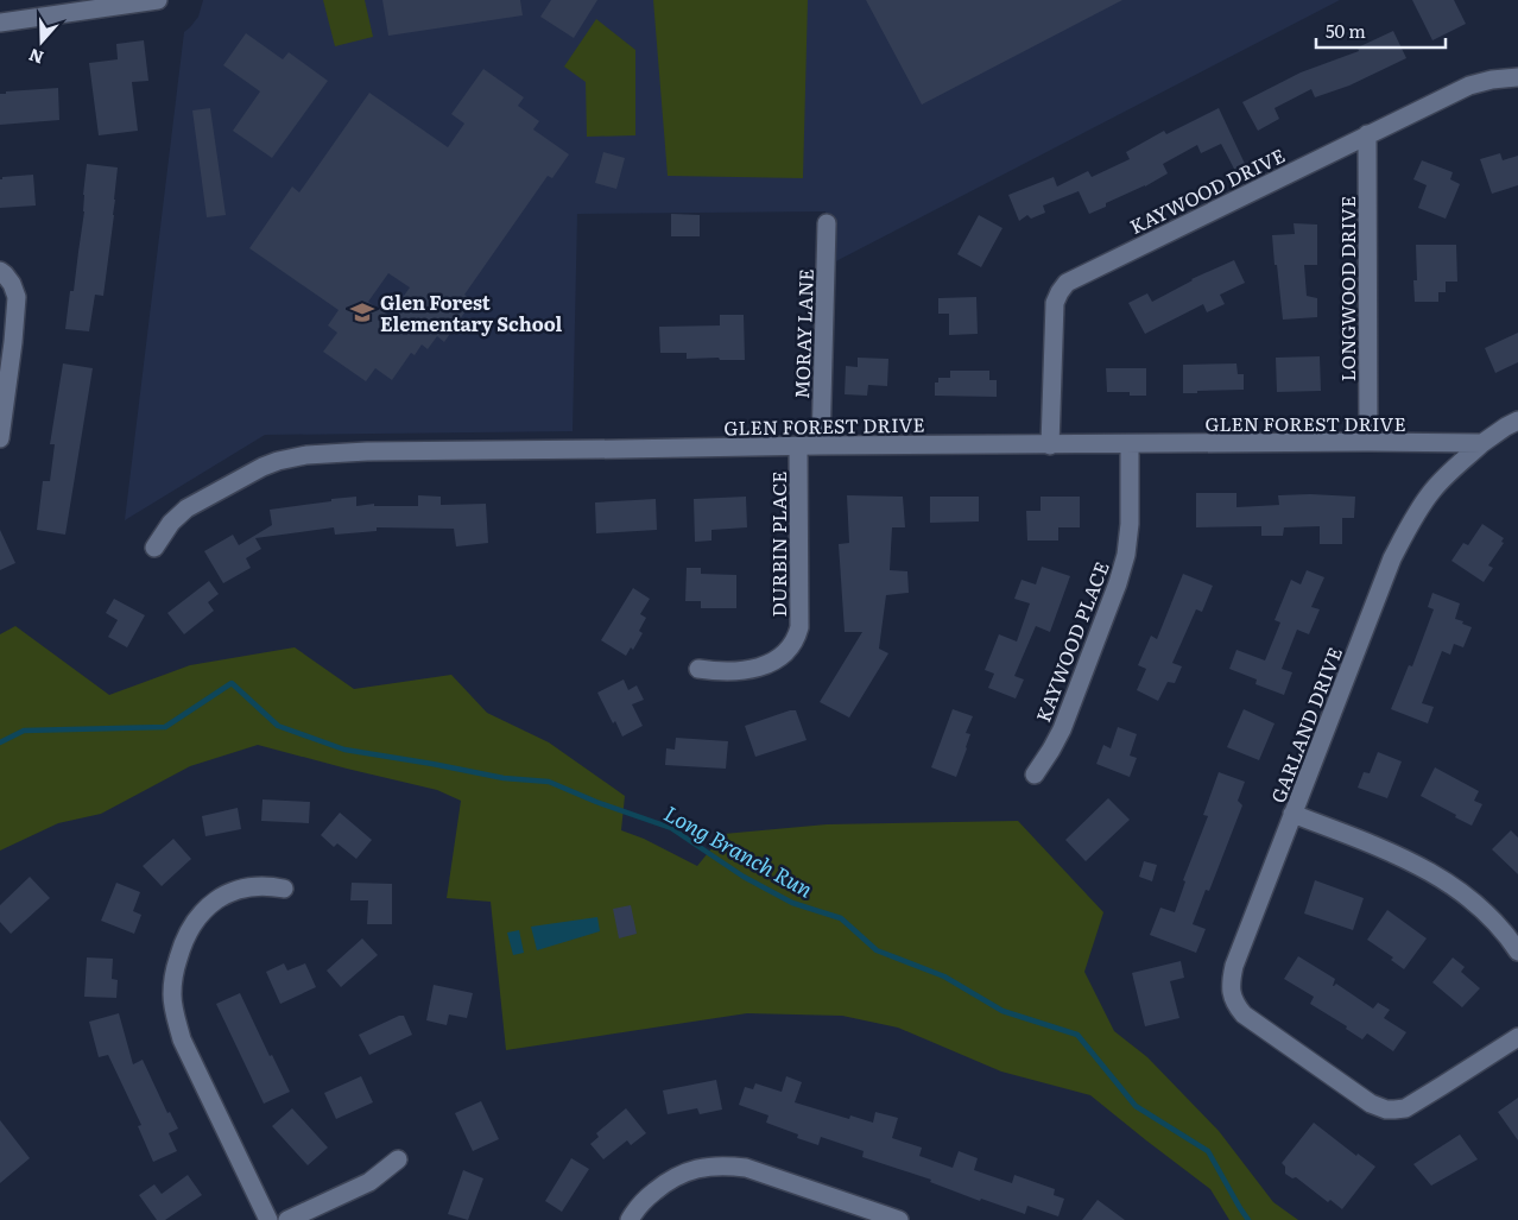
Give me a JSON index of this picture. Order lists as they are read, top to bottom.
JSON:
{
  "streets": {
    "street": [
      "KAYWOOD DRIVE",
      "LONGWOOD DRIVE",
      "MORAY LANE",
      "GLEN FOREST DRIVE",
      "DURBIN PLACE",
      "KAYWOOD PLACE",
      "GARLAND DRIVE"
    ]
  },
  "crossings": [
    ["KAYWOOD DRIVE", "LONGWOOD DRIVE"],
    ["KAYWOOD DRIVE", "GLEN FOREST DRIVE"],
    ["LONGWOOD DRIVE", "GLEN FOREST DRIVE"],
    ["MORAY LANE", "GLEN FOREST DRIVE"],
    ["GLEN FOREST DRIVE", "DURBIN PLACE"],
    ["GLEN FOREST DRIVE", "KAYWOOD PLACE"],
    ["GLEN FOREST DRIVE", "GARLAND DRIVE"]
  ],
  "water": ["Long Branch Run"],
  "places": {
    "school or university": ["Glen Forest Elementary School"]
  },
  "scale_bar": "50 m",
  "north": "bottom"
}
